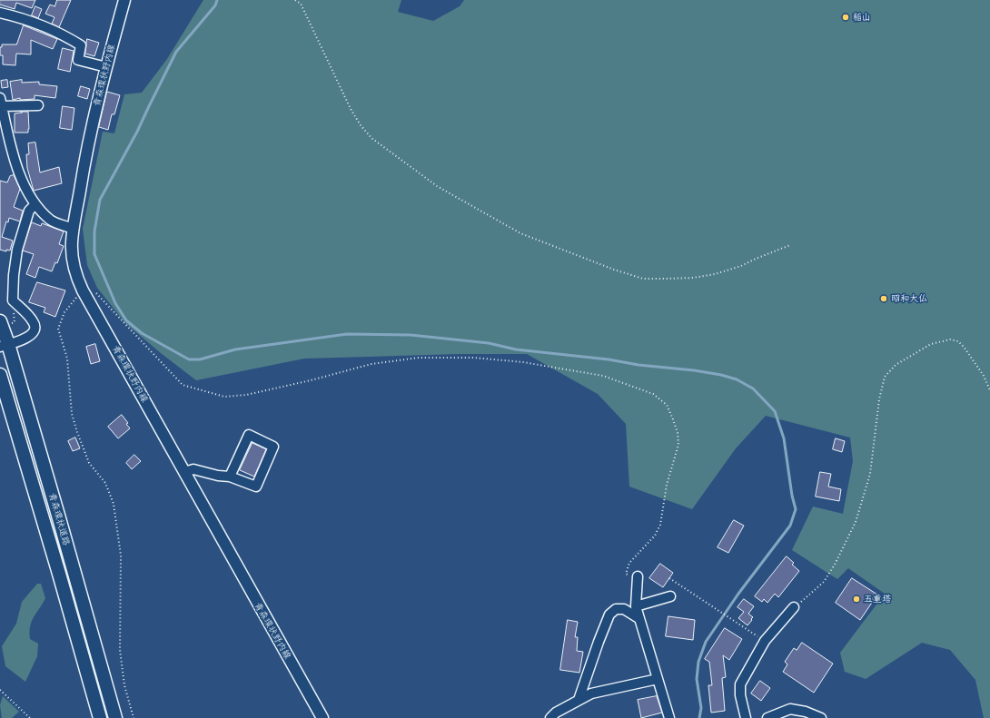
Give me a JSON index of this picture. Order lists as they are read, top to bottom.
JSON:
{
  "streets": {
    "highway": ["青森環状道路"],
    "main road": ["青森環状野内線"]
  },
  "places": ["稲山", "昭和大仏", "五重塔"]
}
